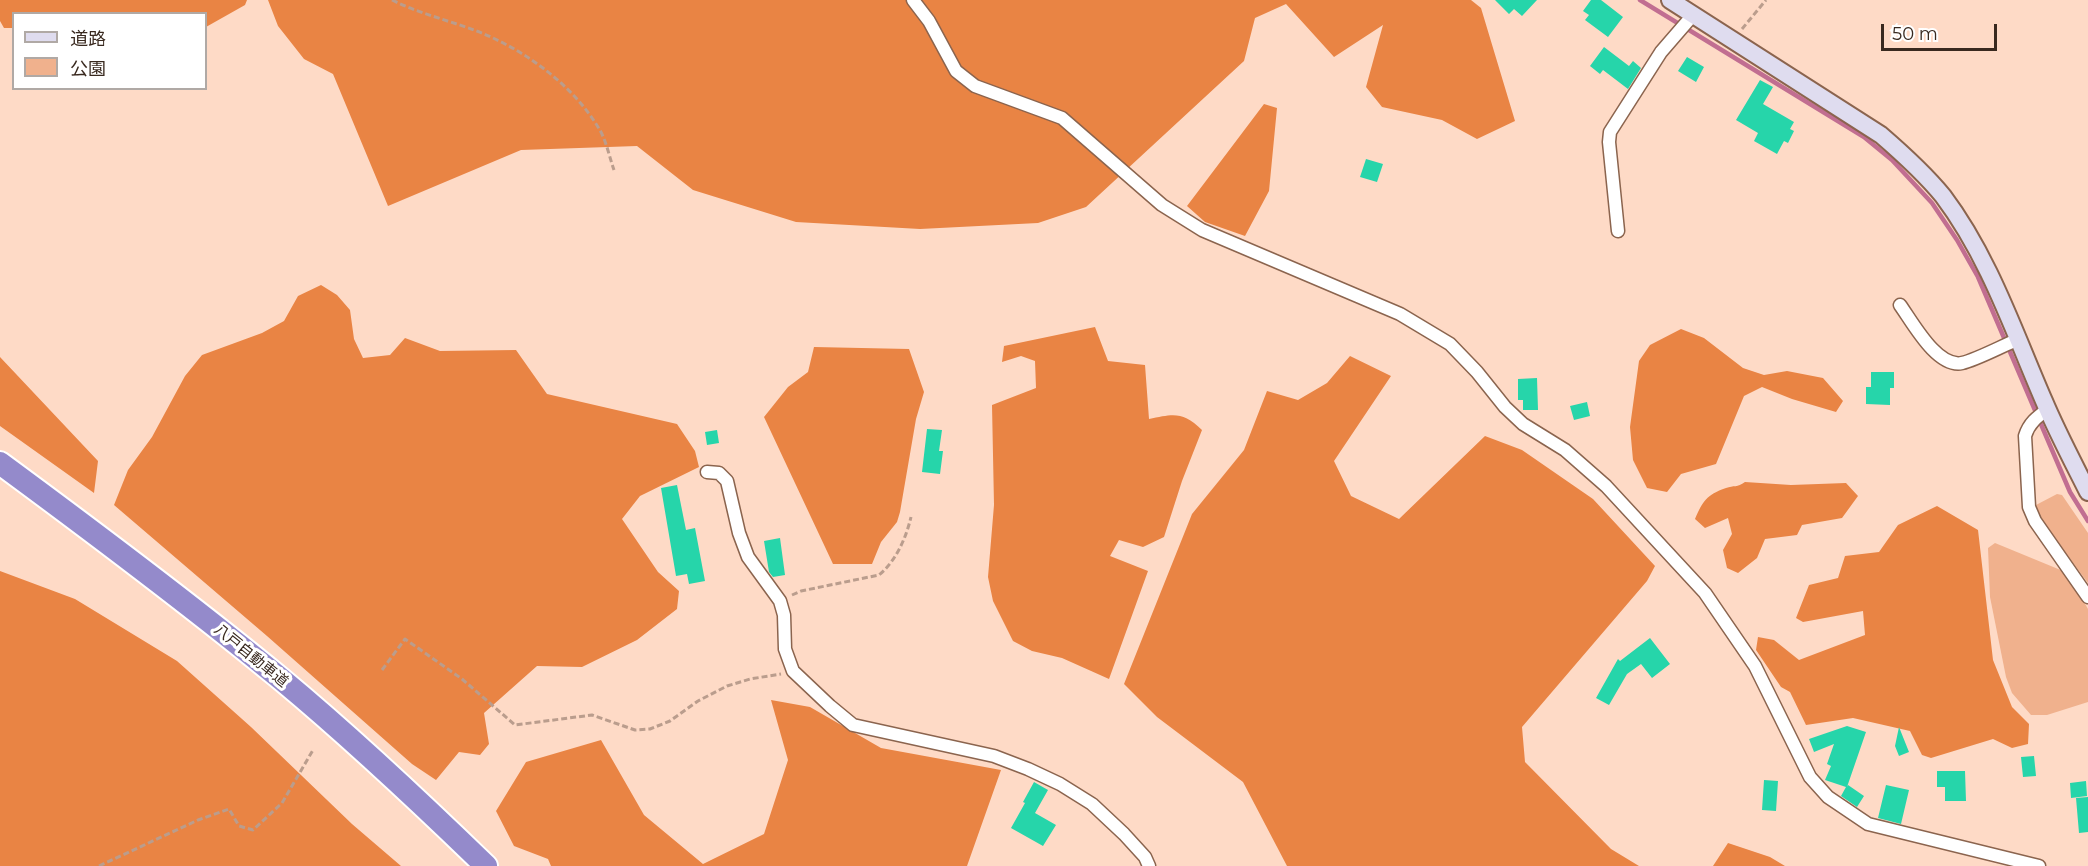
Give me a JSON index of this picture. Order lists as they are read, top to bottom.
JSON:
{
  "streets": {
    "highway": ["八戸自動車道"]
  },
  "legend": ["道路", "公園"],
  "scale_bar": "50 m"
}
